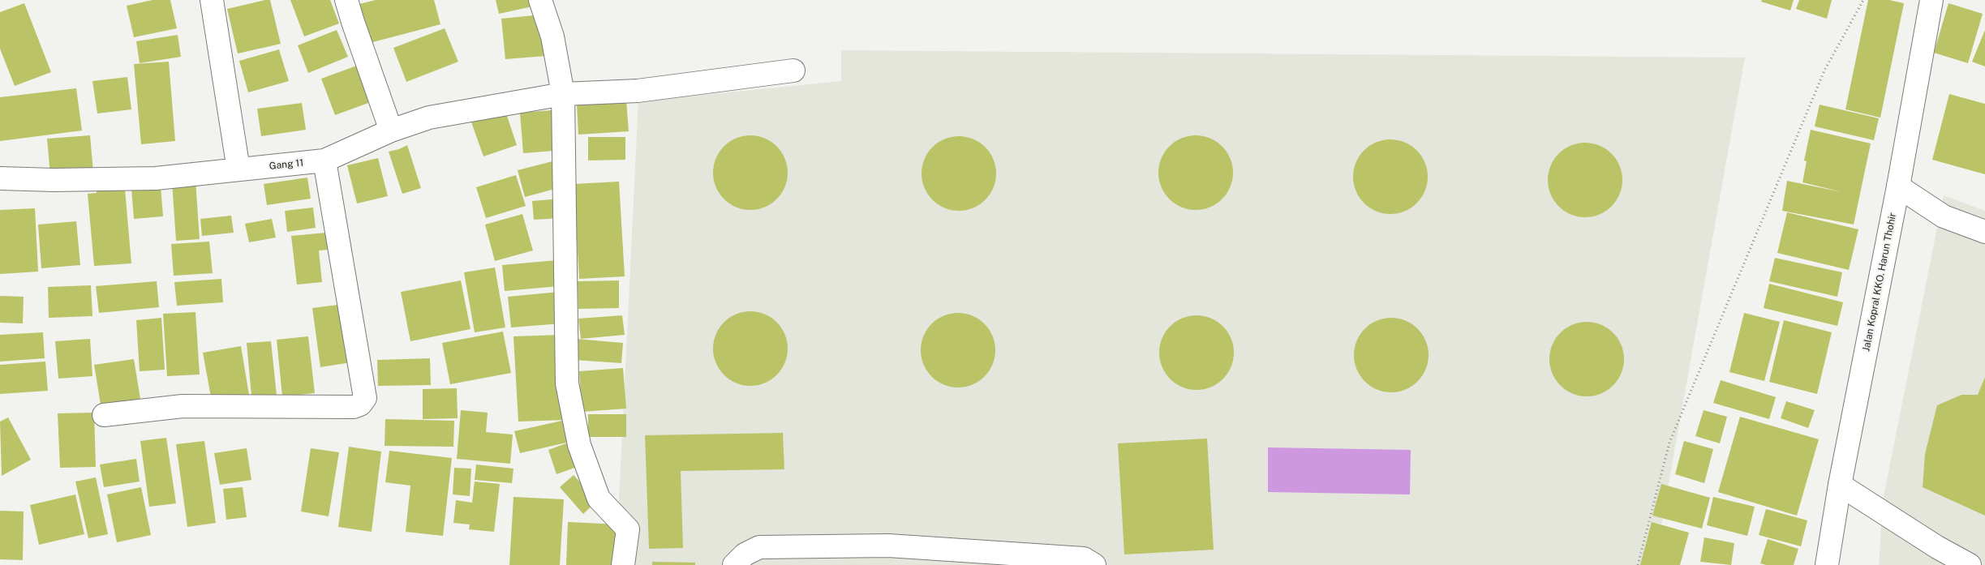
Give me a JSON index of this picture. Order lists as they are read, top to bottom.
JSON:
{
  "streets": {
    "street": ["Gang 11", "Jalan Kopral KKO. Harun Thohir"]
  }
}
